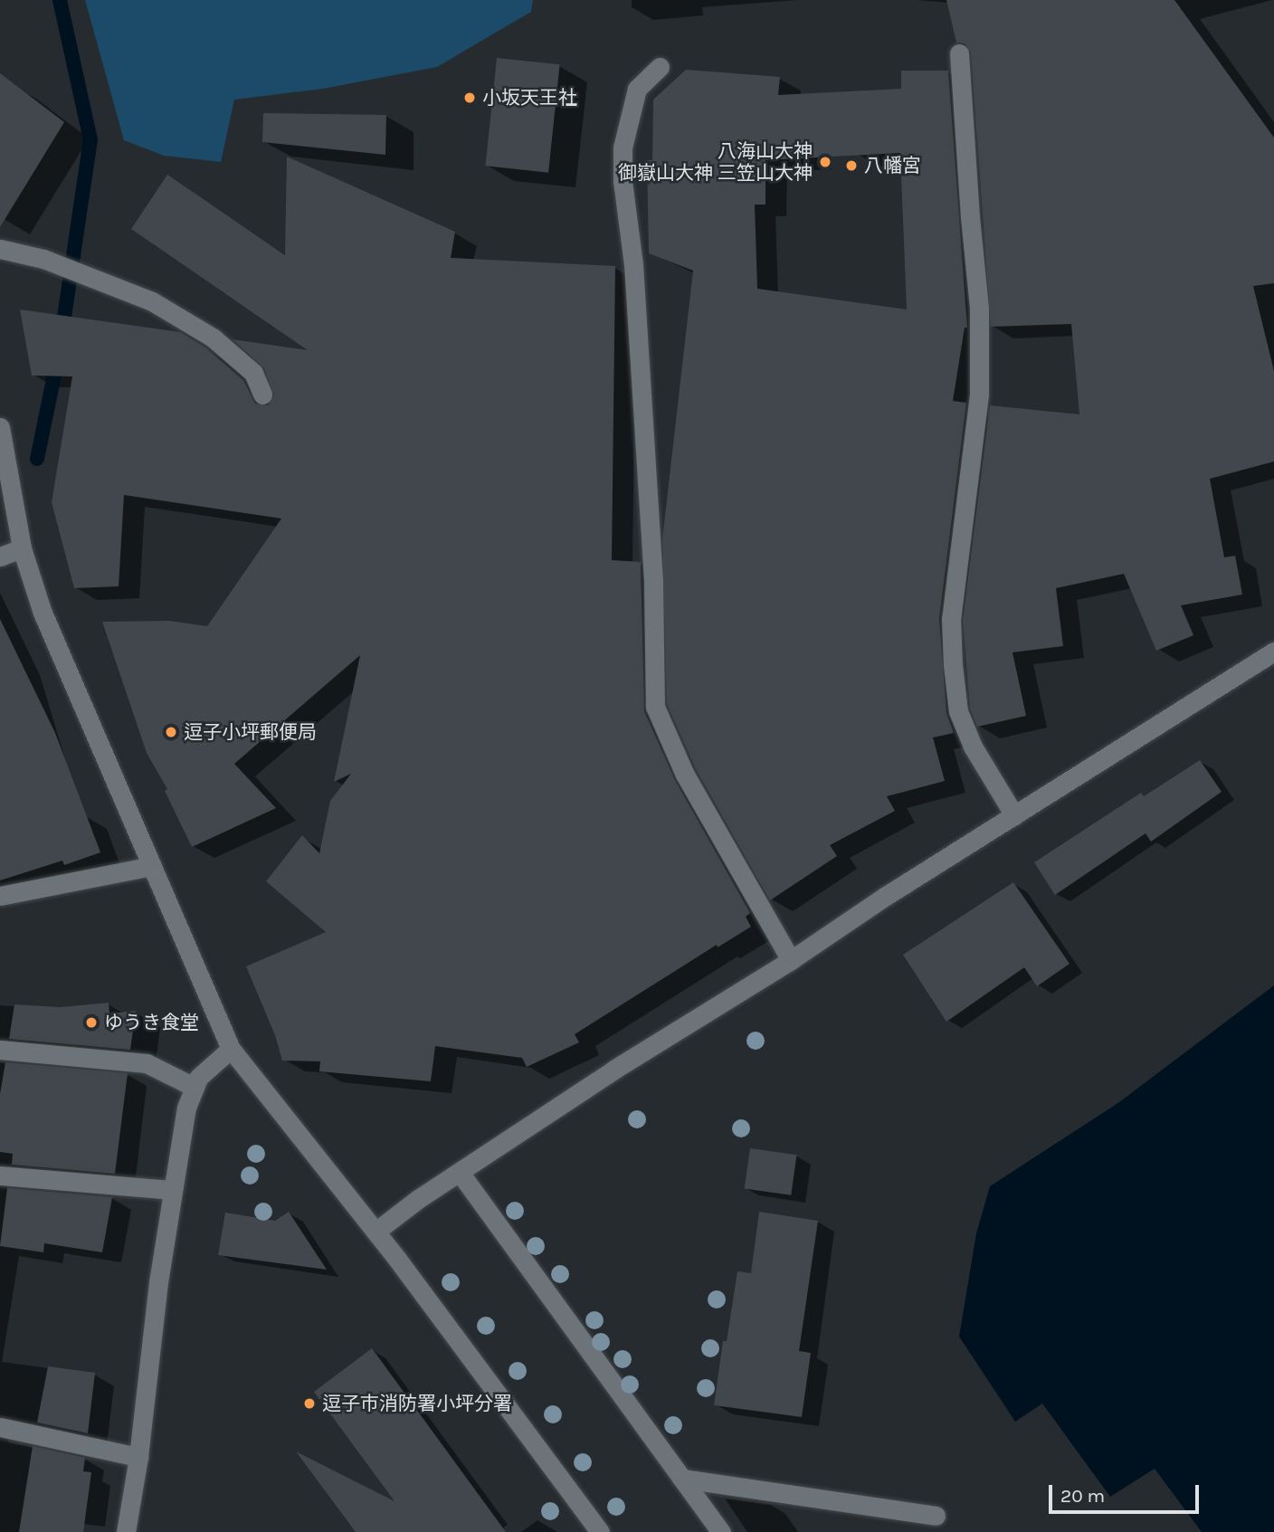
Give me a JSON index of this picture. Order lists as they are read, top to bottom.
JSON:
{
  "places": [
    "小坂天王社",
    "八海山大神 御嶽山大神 三笠山大神",
    "八幡宮",
    "逗子小坪郵便局",
    "ゆうき食堂",
    "逗子市消防署小坪分署"
  ],
  "scale_bar": "20 m"
}
